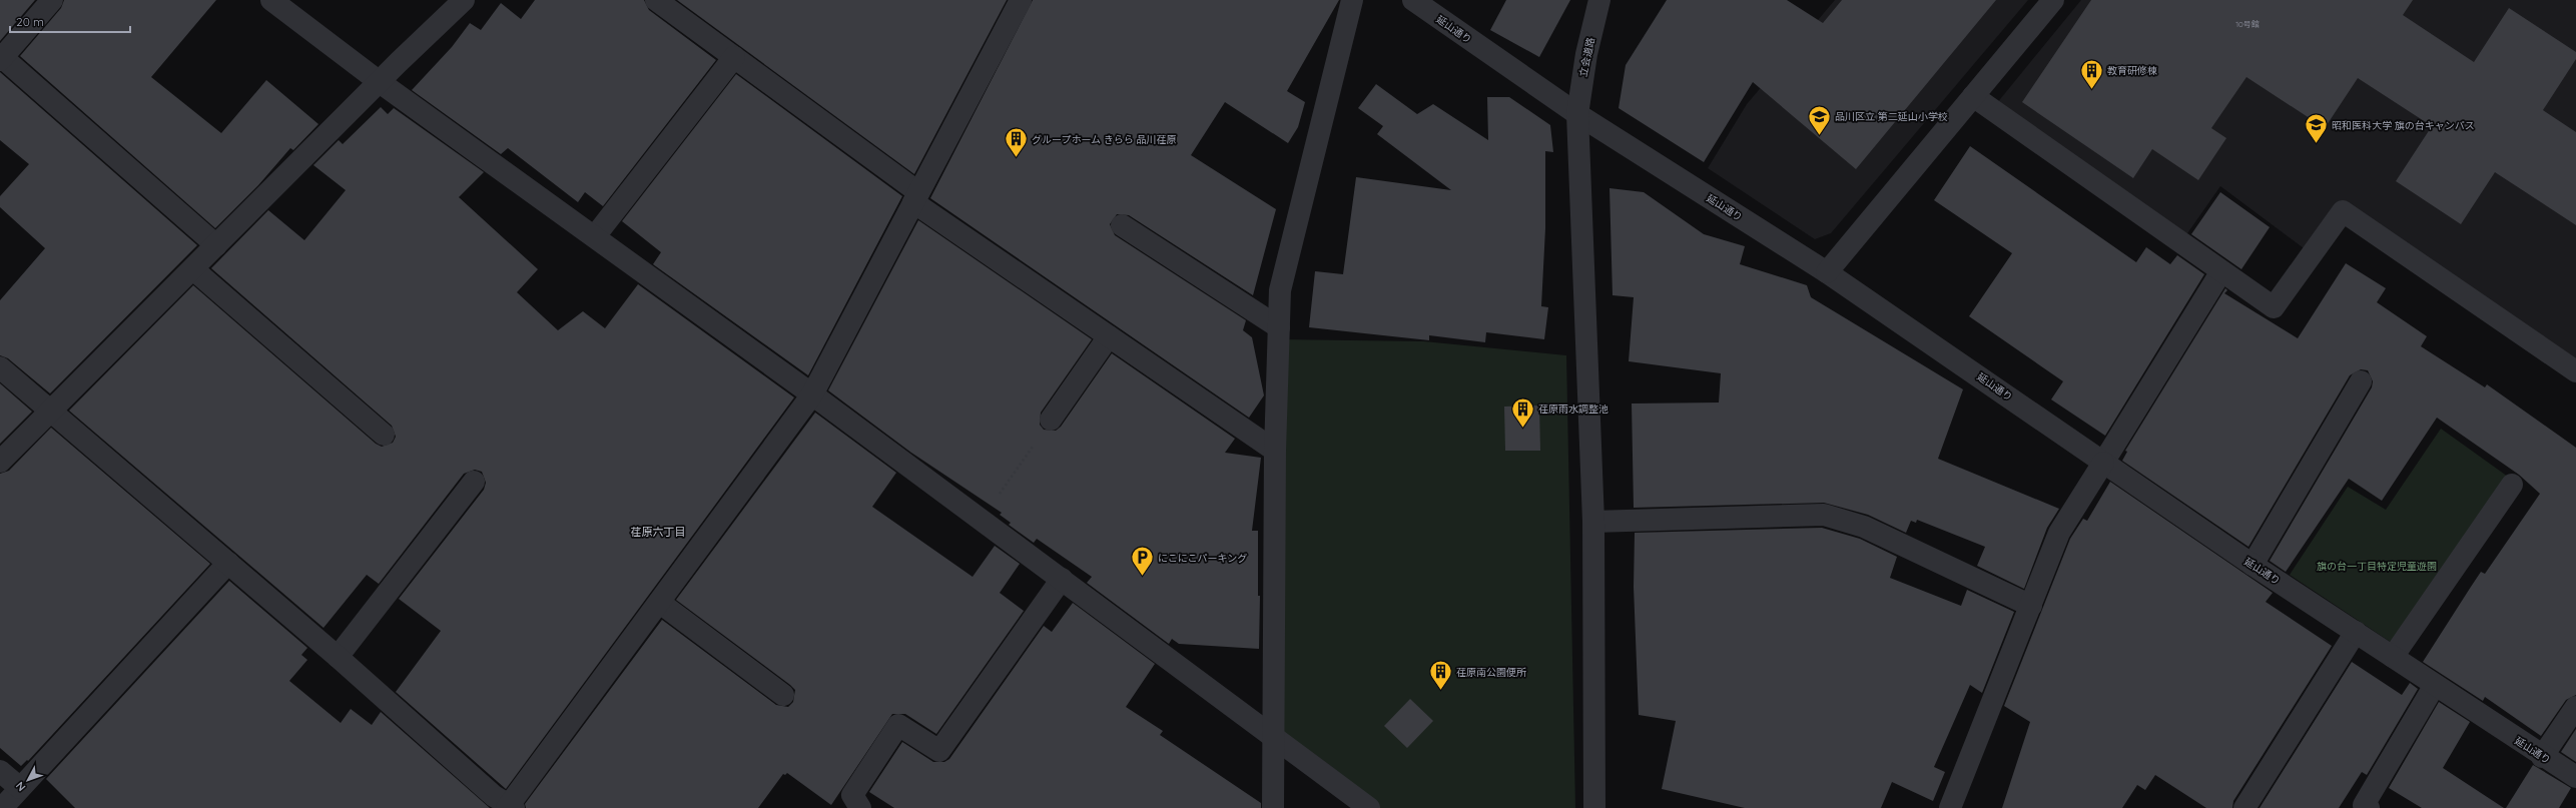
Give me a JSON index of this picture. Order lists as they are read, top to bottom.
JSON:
{
  "streets": {
    "street": ["延山通り", "立会道路"]
  },
  "crossings": [
    ["延山通り", "立会道路"]
  ],
  "districts": ["荏原六丁目"],
  "parks": ["旗の台一丁目特定児童遊園"],
  "places": {
    "building": [
      "教育研修棟",
      "グループホーム きらら 品川荏原",
      "荏原雨水調整池",
      "荏原南公園便所"
    ],
    "school or university": ["品川区立 第二延山小学校", "昭和医科大学 旗の台キャンパス"],
    "parking": ["にこにこパーキング"]
  },
  "house_numbers": ["10号館"],
  "scale_bar": "20 m",
  "north": "bottom left"
}
